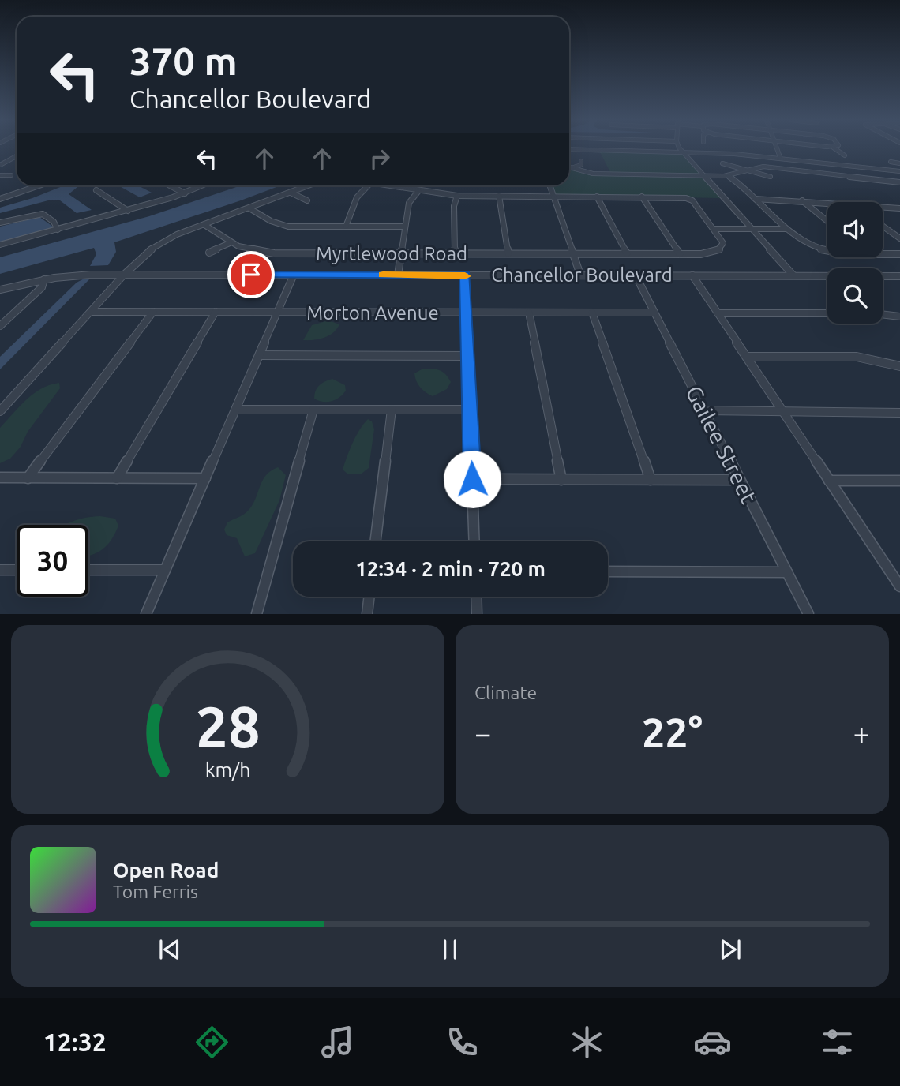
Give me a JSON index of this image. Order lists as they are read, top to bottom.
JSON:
{
  "streets": {
    "street": [
      "Myrtlewood Road",
      "Chancellor Boulevard",
      "Morton Avenue",
      "Gailee Street"
    ]
  },
  "crossings": [
    ["Chancellor Boulevard", "Gailee Street"],
    ["Morton Avenue", "Gailee Street"]
  ],
  "page": {
    "turn": ["370 m", "Chancellor Boulevard"],
    "limit": "30",
    "trip": "12:34 · 2 min · 720 m",
    "tile": "Climate",
    "heat": ["−", "22°", "+"],
    "song": ["Open Road", "Tom Ferris"],
    "tabs": "12:32",
    "gauge": ["28", "km/h"]
  }
}
